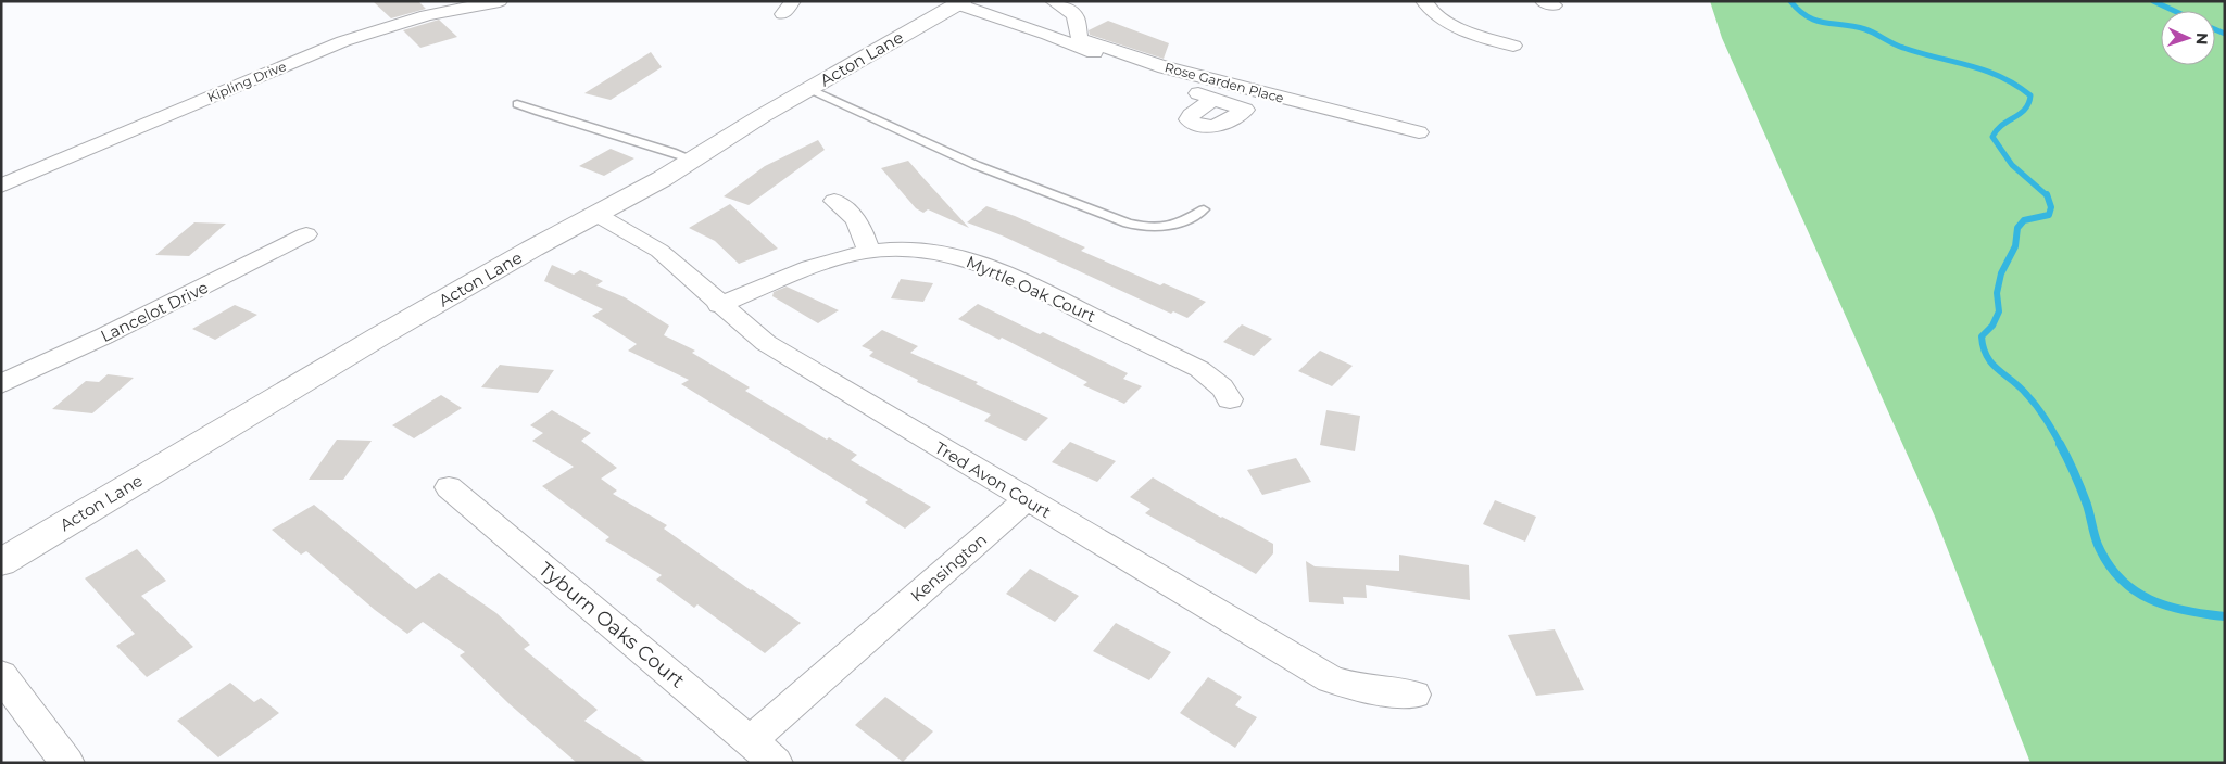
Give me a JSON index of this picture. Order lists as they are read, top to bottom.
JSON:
{
  "streets": {
    "street": [
      "Acton Lane",
      "Kipling Drive",
      "Rose Garden Place",
      "Myrtle Oak Court",
      "Lancelot Drive",
      "Tred Avon Court",
      "Kensington",
      "Tyburn Oaks Court"
    ]
  },
  "crossings": [
    ["Acton Lane", "Tred Avon Court"],
    ["Myrtle Oak Court", "Tred Avon Court"],
    ["Tred Avon Court", "Kensington"],
    ["Kensington", "Tyburn Oaks Court"]
  ],
  "north": "right"
}
